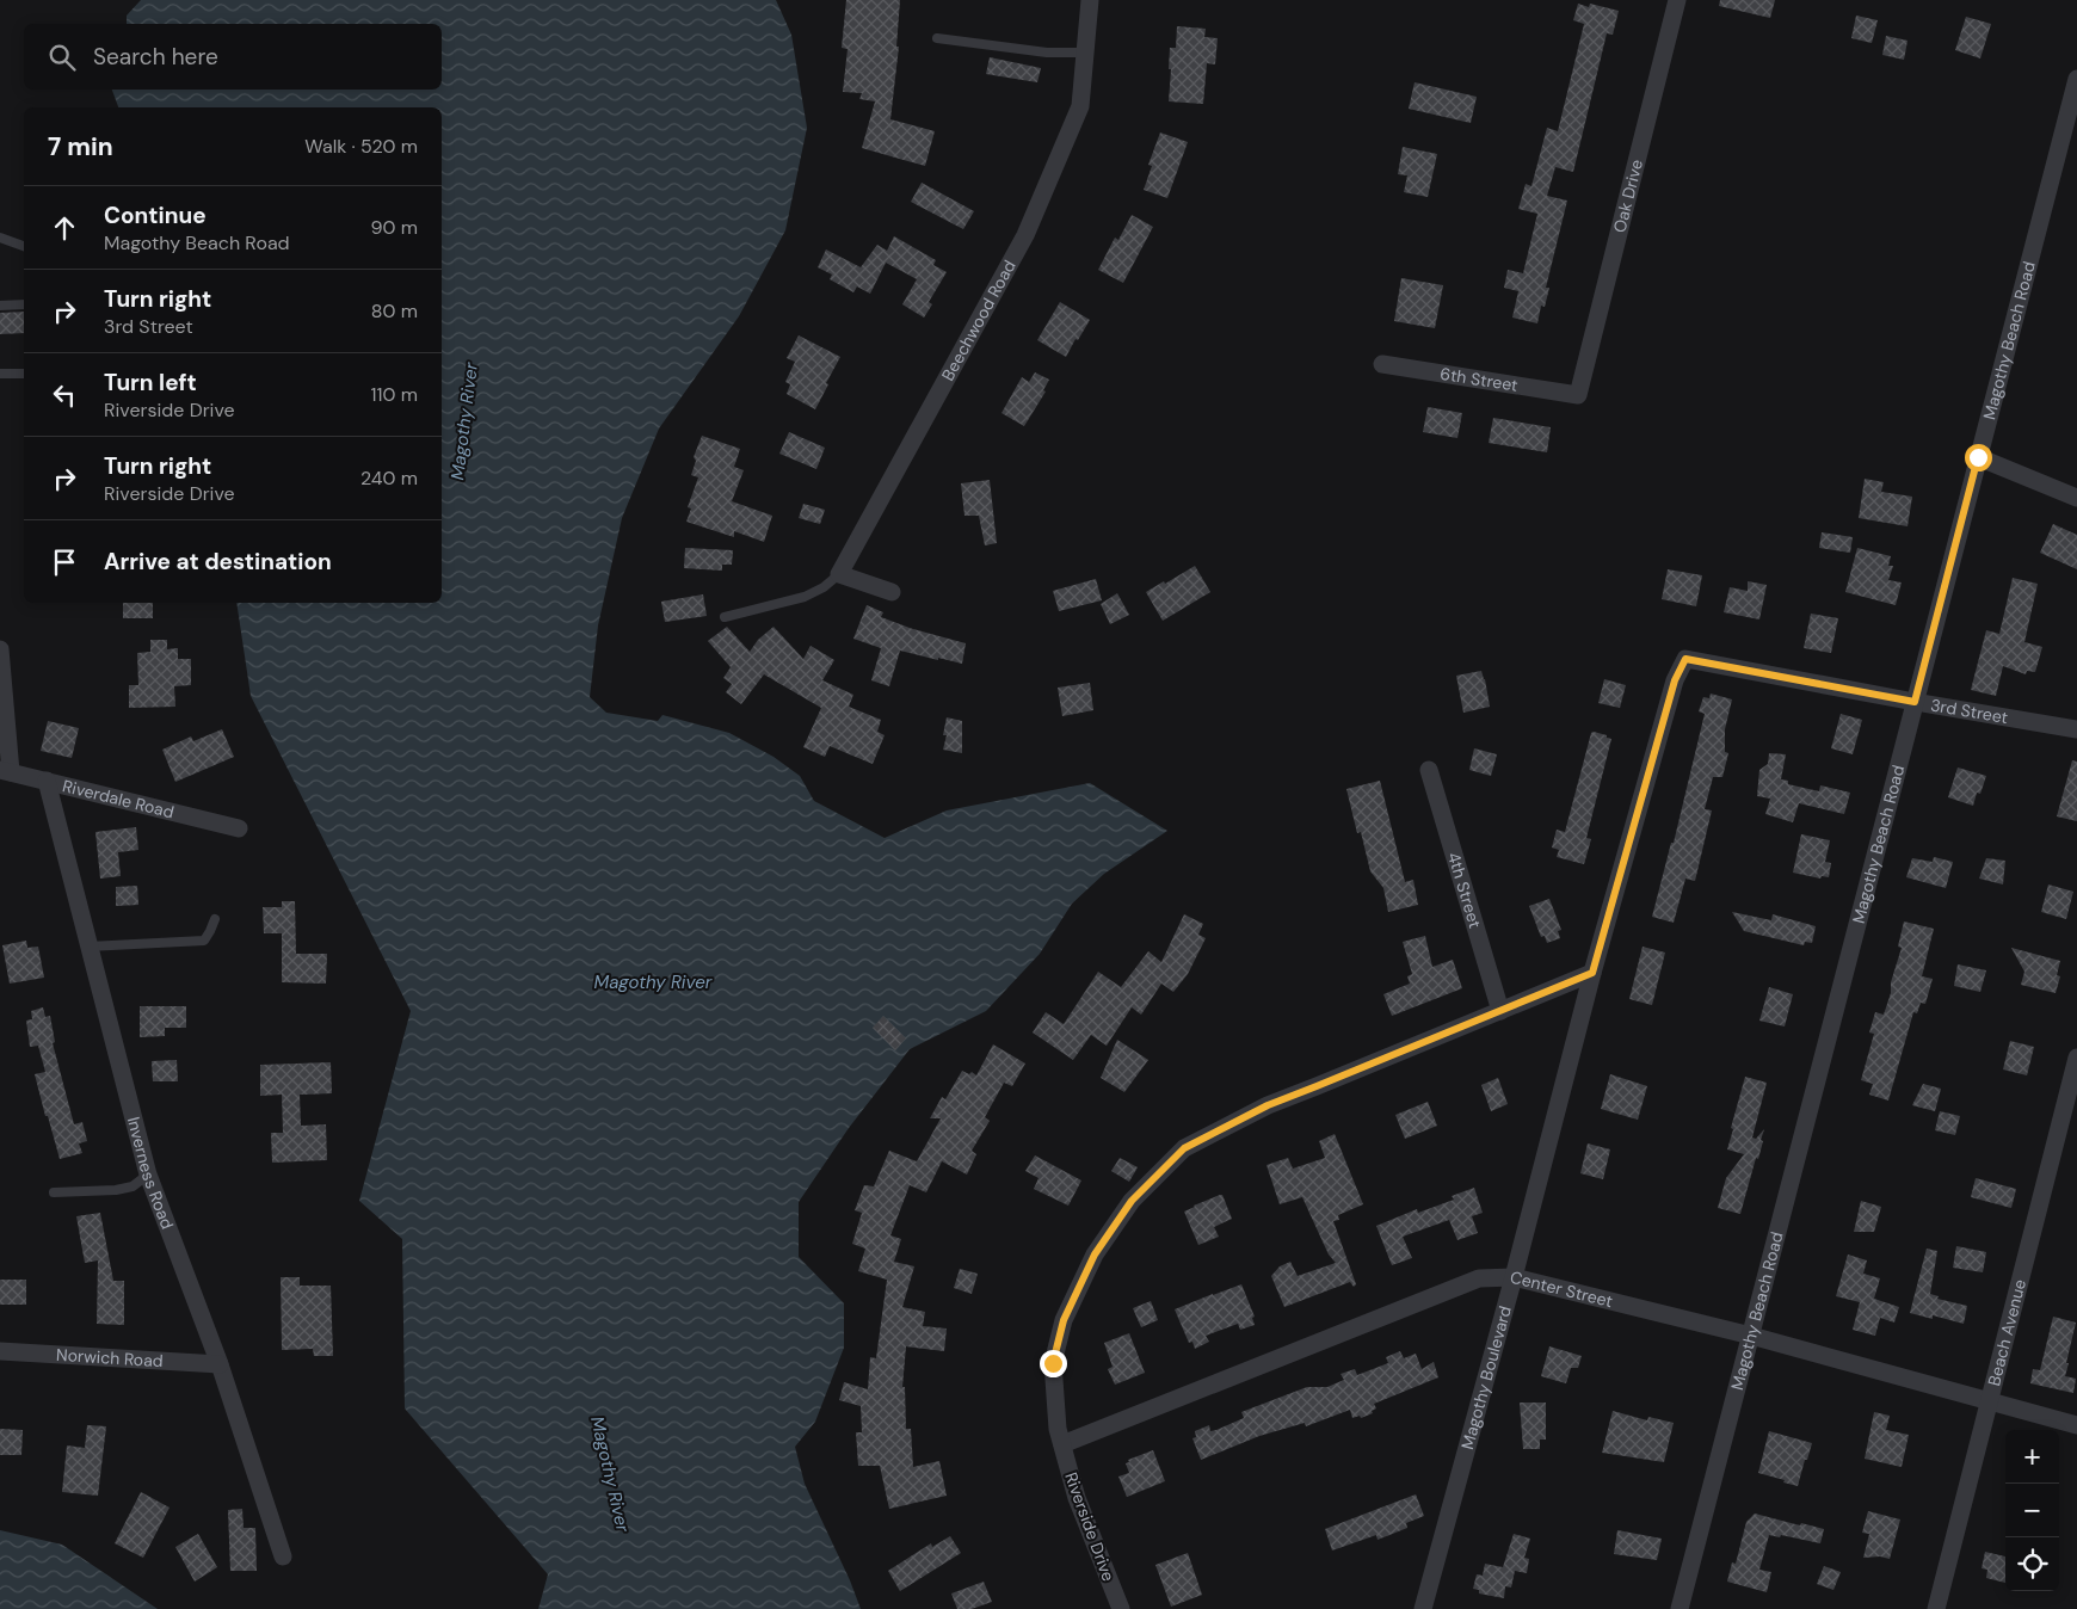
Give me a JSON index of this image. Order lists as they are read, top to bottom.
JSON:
{
  "streets": {
    "street": [
      "Oak Drive",
      "Beechwood Road",
      "Magothy Beach Road",
      "6th Street",
      "3rd Street",
      "Riverdale Road",
      "4th Street",
      "Inverness Road",
      "Center Street",
      "Beach Avenue",
      "Norwich Road",
      "Magothy Boulevard",
      "Riverside Drive"
    ]
  },
  "crossings": [
    ["Oak Drive", "6th Street"],
    ["Magothy Beach Road", "3rd Street"],
    ["Magothy Beach Road", "Center Street"],
    ["3rd Street", "Magothy Boulevard"],
    ["3rd Street", "Riverside Drive"],
    ["Riverdale Road", "Inverness Road"],
    ["4th Street", "Riverside Drive"],
    ["Inverness Road", "Norwich Road"],
    ["Center Street", "Beach Avenue"],
    ["Center Street", "Magothy Boulevard"],
    ["Center Street", "Riverside Drive"],
    ["Magothy Boulevard", "Riverside Drive"]
  ],
  "water": ["Magothy River"],
  "page": {
    "search": "Search here",
    "heading": ["7 min", "Walk · 520 m"],
    "list": [
      ["Continue", "Magothy Beach Road", "90 m"],
      ["Turn right", "3rd Street", "80 m"],
      ["Turn left", "Riverside Drive", "110 m"],
      ["Turn right", "Riverside Drive", "240 m"],
      "Arrive at destination"
    ],
    "map_buttons": ["+", "−"]
  }
}
